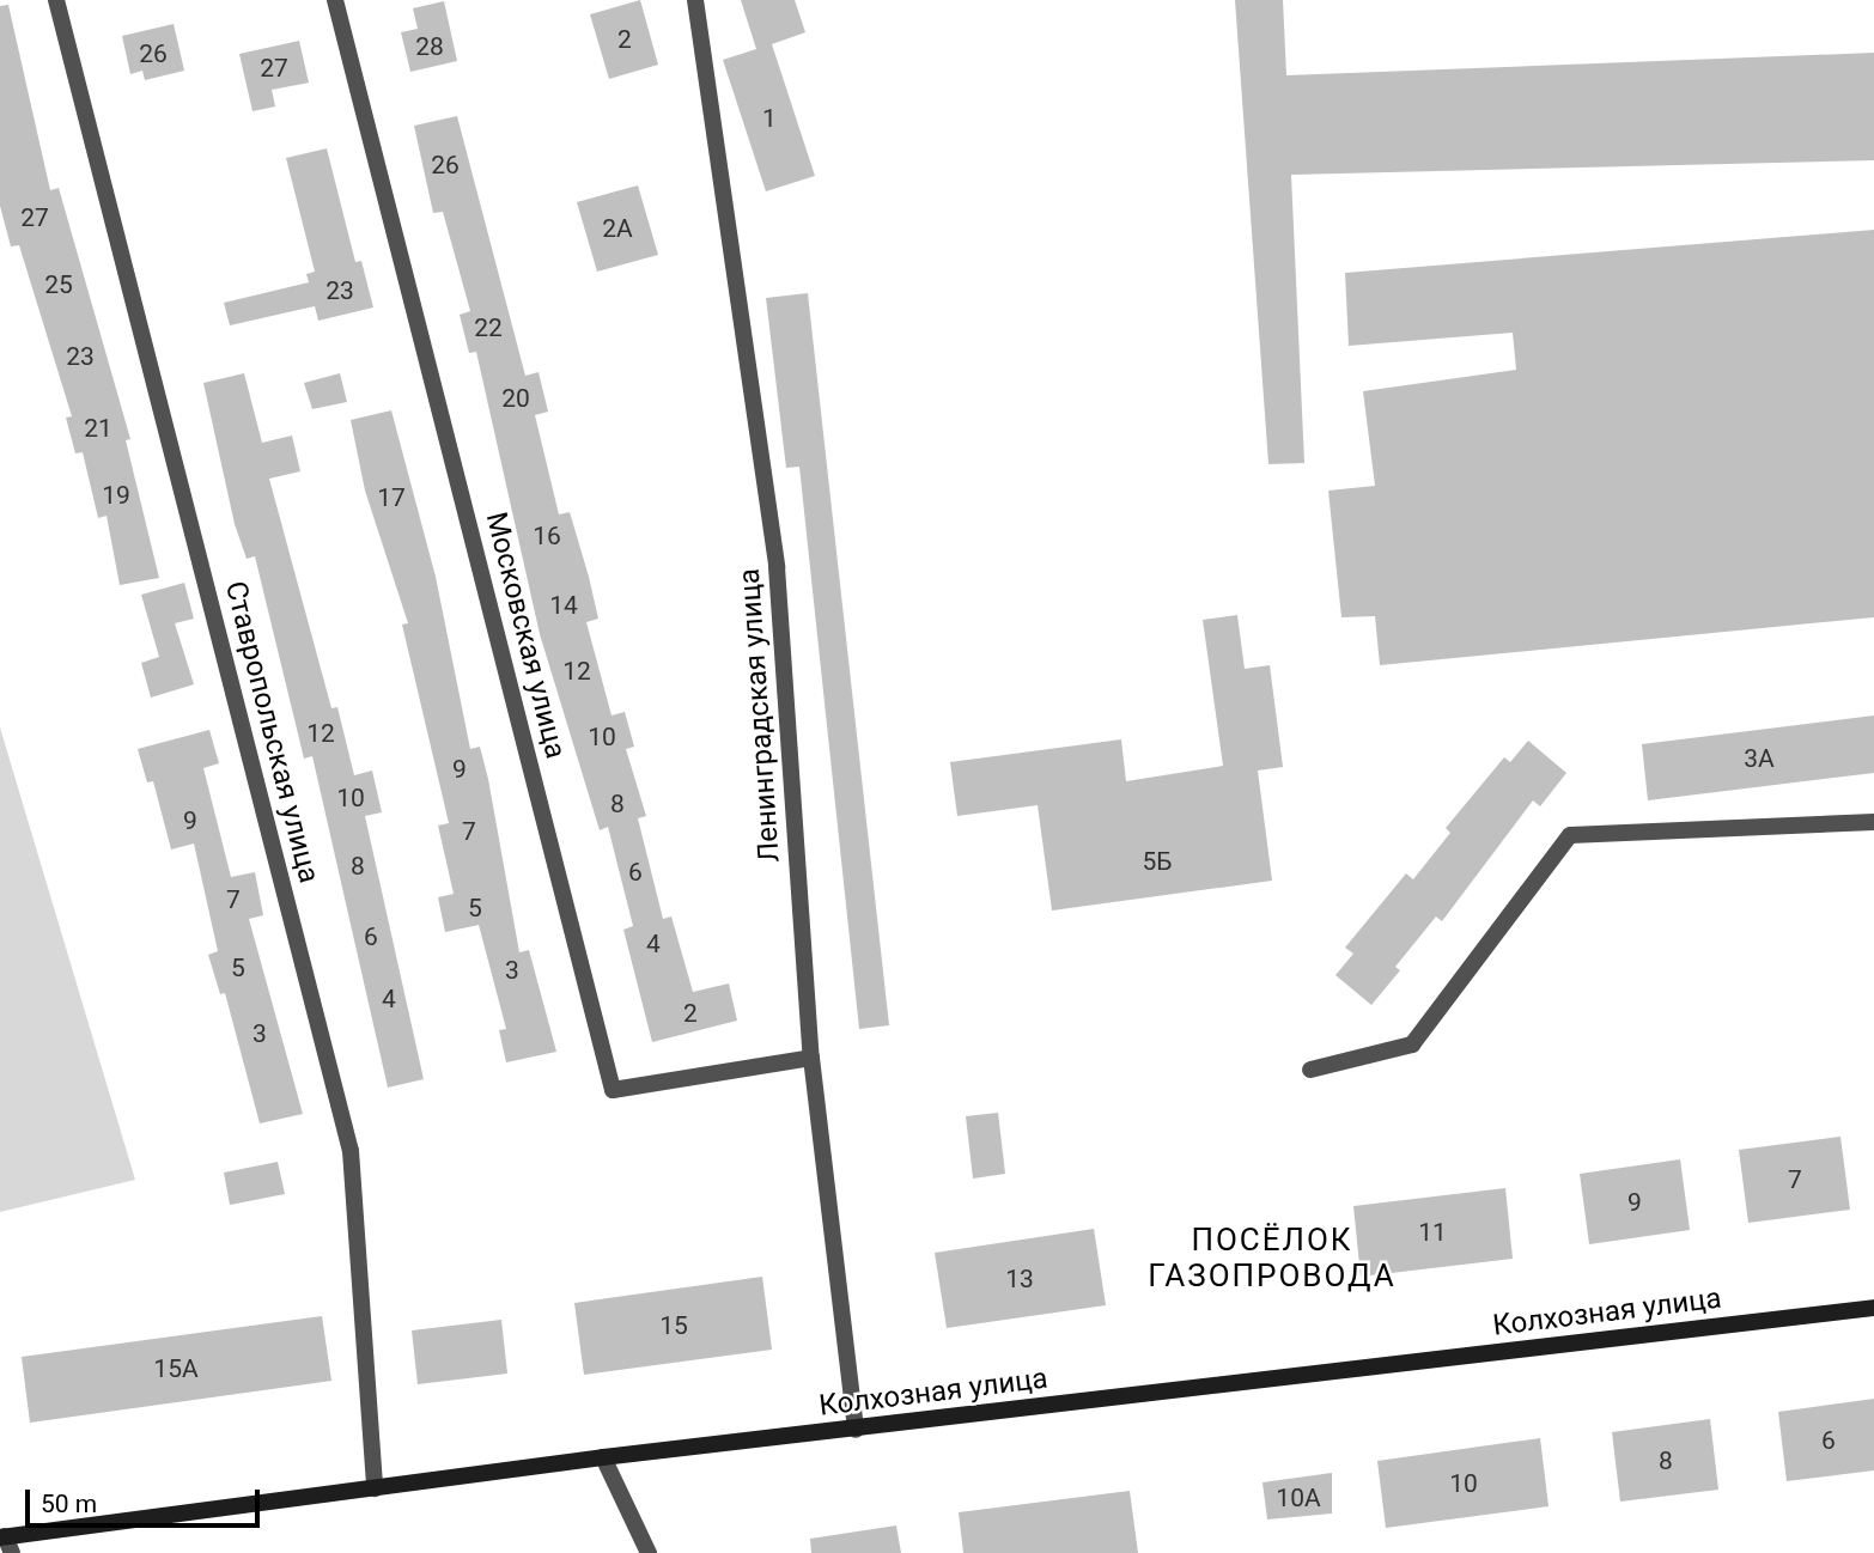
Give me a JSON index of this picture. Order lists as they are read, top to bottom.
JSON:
{
  "streets": {
    "main road": ["Колхозная улица"],
    "street": ["Московская улица", "Ленинградская улица", "Ставропольская улица"]
  },
  "crossings": [
    ["Московская улица", "Ленинградская улица"],
    ["Ленинградская улица", "Колхозная улица"],
    ["Ставропольская улица", "Колхозная улица"]
  ],
  "districts": ["ПОСЁЛОК ГАЗОПРОВОДА"],
  "house_numbers": [
    "2",
    "28",
    "26",
    "27",
    "1",
    "26",
    "27",
    "2А",
    "25",
    "23",
    "22",
    "23",
    "20",
    "21",
    "19",
    "17",
    "16",
    "14",
    "12",
    "12",
    "10",
    "3А",
    "9",
    "10",
    "8",
    "9",
    "7",
    "5Б",
    "8",
    "6",
    "7",
    "5",
    "6",
    "4",
    "5",
    "3",
    "4",
    "2",
    "3",
    "7",
    "9",
    "11",
    "13",
    "15",
    "15А",
    "6",
    "8",
    "10",
    "10А"
  ],
  "scale_bar": "50 m"
}
